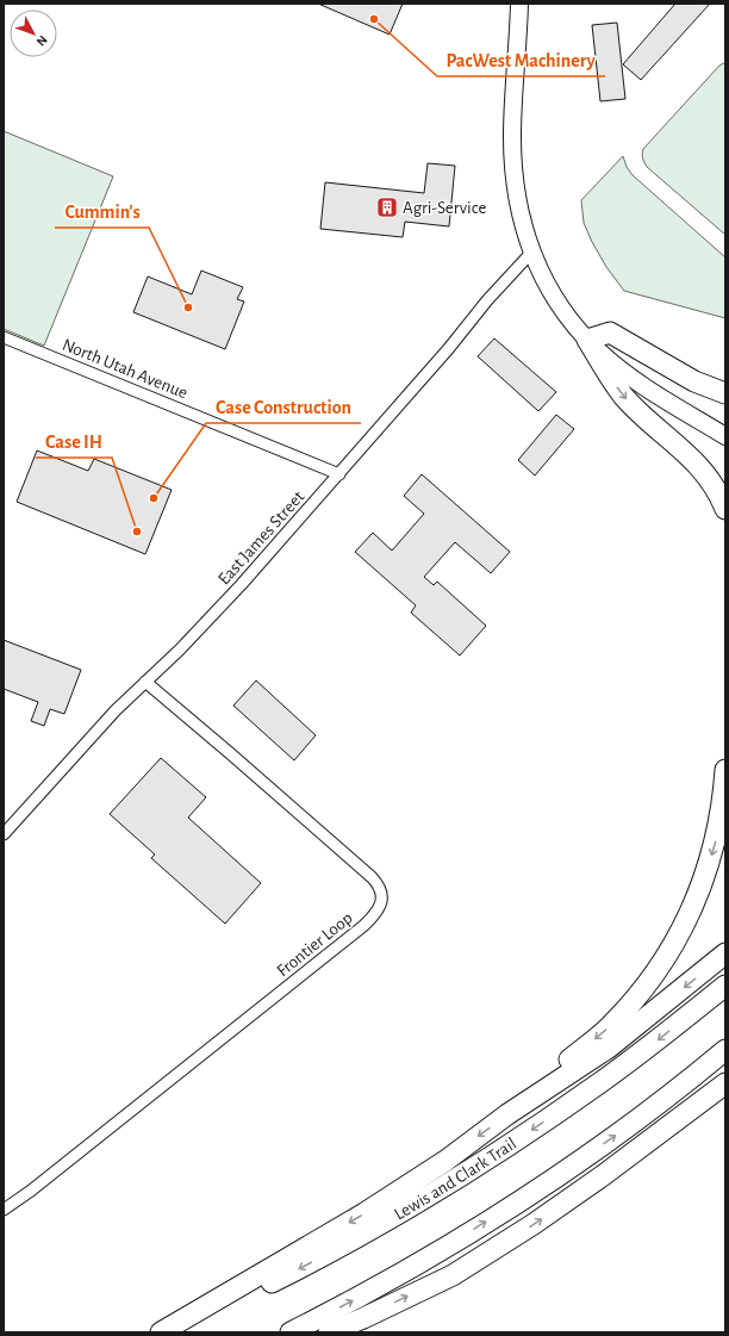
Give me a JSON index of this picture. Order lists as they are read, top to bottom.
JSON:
{
  "streets": {
    "highway": ["Lewis and Clark Trail"],
    "street": ["North Utah Avenue", "East James Street", "Frontier Loop"]
  },
  "crossings": [
    ["North Utah Avenue", "East James Street"],
    ["East James Street", "Frontier Loop"]
  ],
  "places": {
    "other": [
      "PacWest Machinery",
      "Cummin's",
      "Case Construction",
      "Case IH"
    ],
    "building": ["Agri-Service"]
  },
  "north": "bottom right"
}
